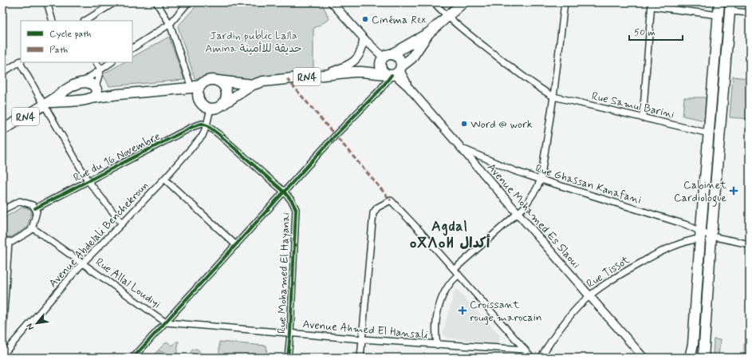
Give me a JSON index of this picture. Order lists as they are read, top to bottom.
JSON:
{
  "streets": {
    "main road": ["RN4"],
    "street": [
      "Rue Samul Barini",
      "Rue du 16 Novembre",
      "Rue Ghassan Kanafani",
      "Avenue Mohamed Es Slaoui",
      "Avenue Abdelali Benchekroun",
      "Rue Tissot",
      "Rue Mohamed El Hayanai",
      "Rue Allal Loudiyi",
      "Avenue Ahmed El Hansali"
    ]
  },
  "crossings": [
    ["RN4", "Rue Samul Barini"],
    ["RN4", "Avenue Mohamed Es Slaoui"],
    ["RN4", "Avenue Abdelali Benchekroun"],
    ["Rue du 16 Novembre", "Avenue Abdelali Benchekroun"],
    ["Rue du 16 Novembre", "Rue Mohamed El Hayanai"],
    ["Rue Ghassan Kanafani", "Avenue Mohamed Es Slaoui"],
    ["Rue Ghassan Kanafani", "Rue Tissot"],
    ["Avenue Mohamed Es Slaoui", "Rue Tissot"],
    ["Avenue Abdelali Benchekroun", "Rue Mohamed El Hayanai"],
    ["Avenue Abdelali Benchekroun", "Rue Allal Loudiyi"],
    ["Rue Mohamed El Hayanai", "Avenue Ahmed El Hansali"],
    ["Rue Allal Loudiyi", "Avenue Ahmed El Hansali"]
  ],
  "districts": ["Agdal ⴰⴳⴷⴰⵍ أكدال"],
  "parks": ["Jardin public Lalla Amina حديقة للاأمينة"],
  "places": {
    "other": ["Cinéma Rex", "Word @ work"],
    "health": ["Cabinet Cardiologue", "Croissant rouge marocain"]
  },
  "legend": ["Cycle path", "Path"],
  "scale_bar": "50 m",
  "north": "bottom left"
}
